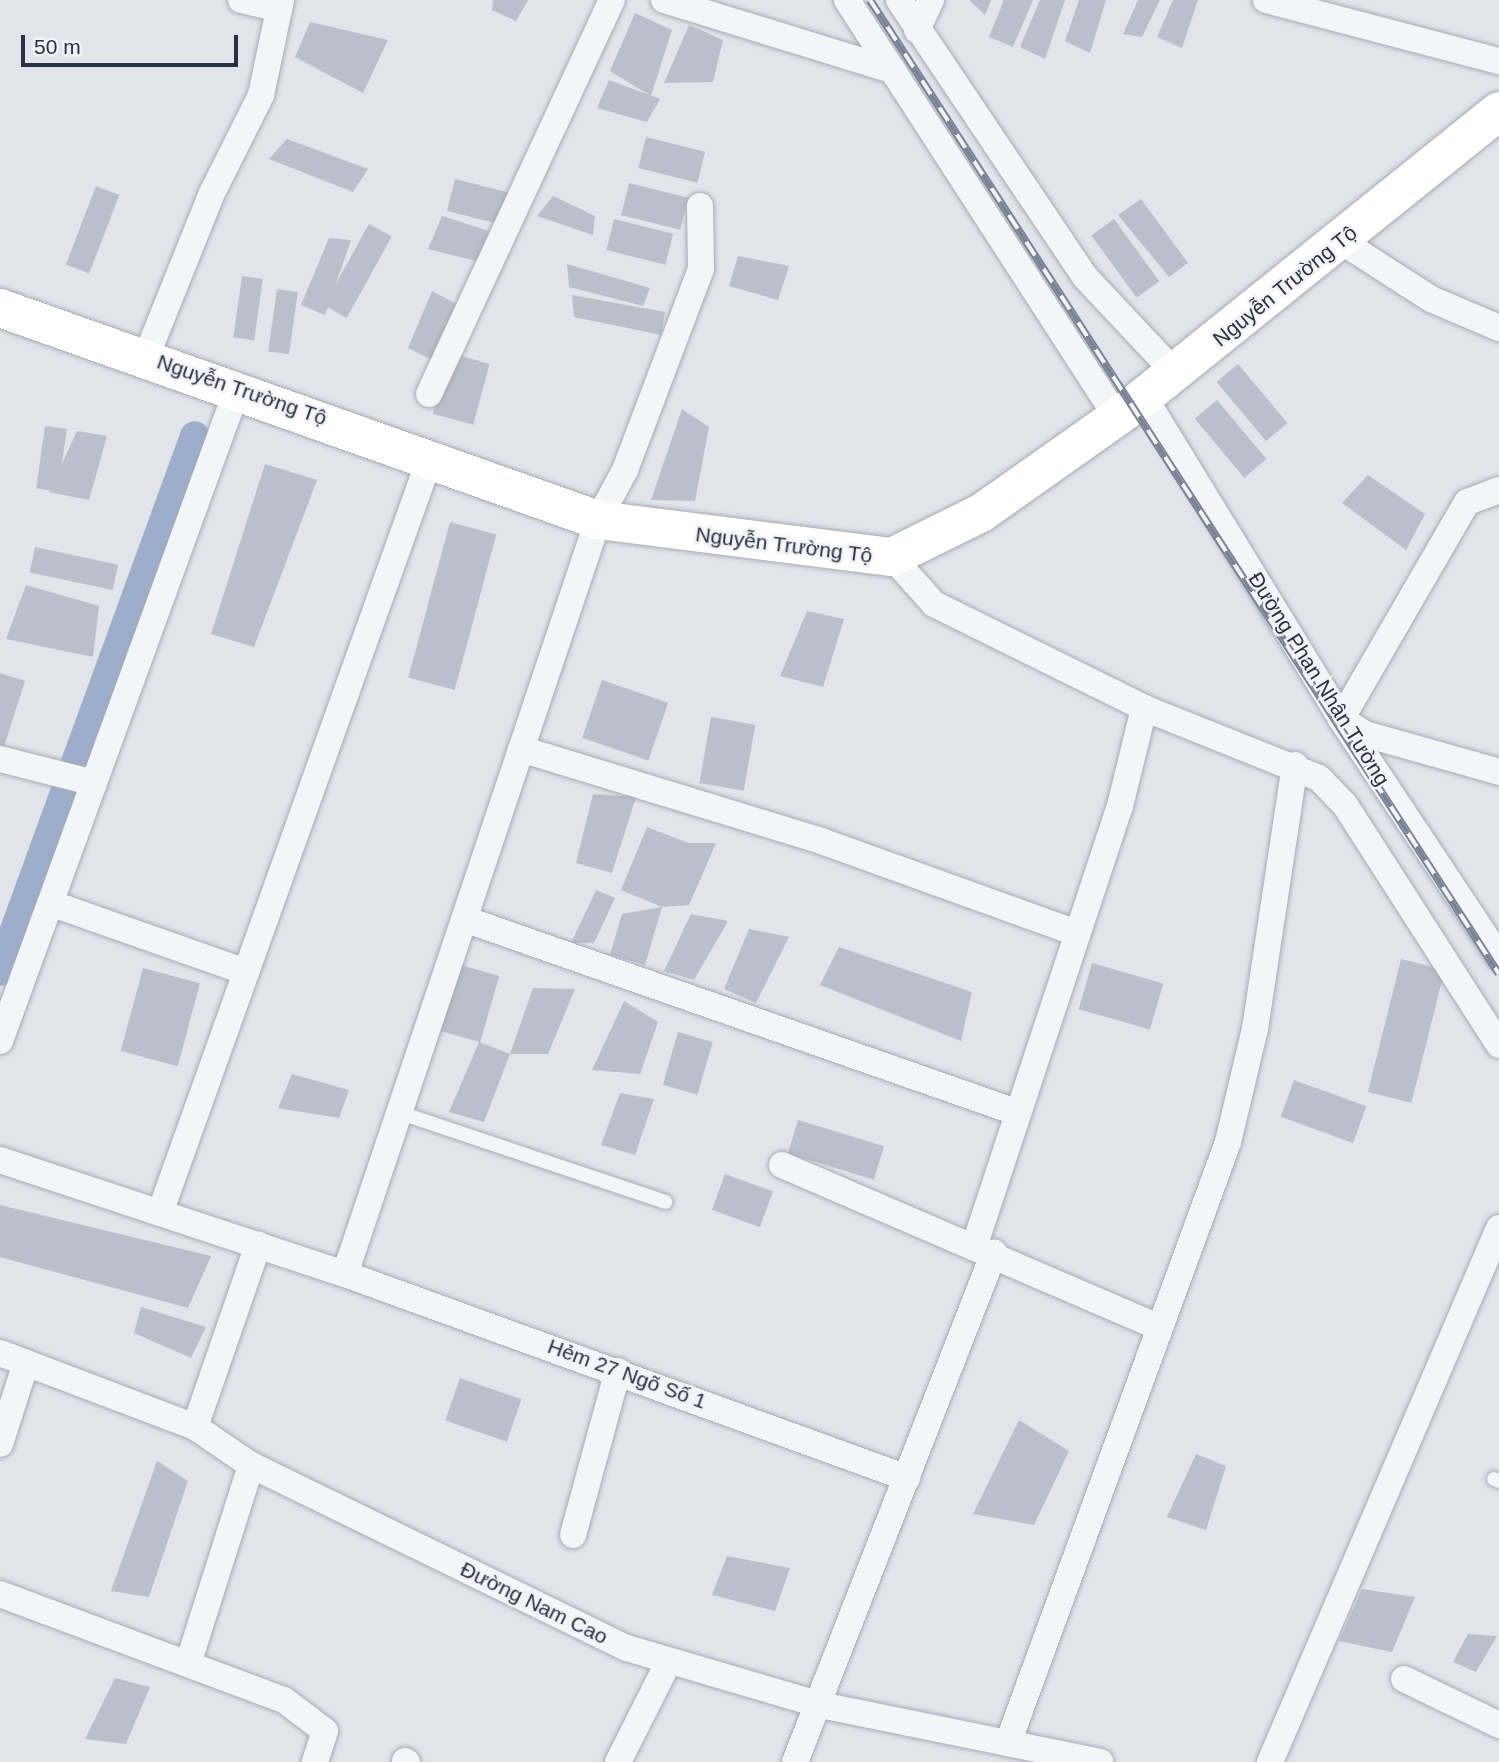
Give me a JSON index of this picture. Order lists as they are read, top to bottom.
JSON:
{
  "streets": {
    "main road": ["Nguyễn Trường Tộ"],
    "street": ["Đường Phan Nhân Tường", "Hẻm 27 Ngõ Số 1", "Đường Nam Cao"]
  },
  "crossings": [
    ["Nguyễn Trường Tộ", "Đường Phan Nhân Tường"]
  ],
  "scale_bar": "50 m"
}
